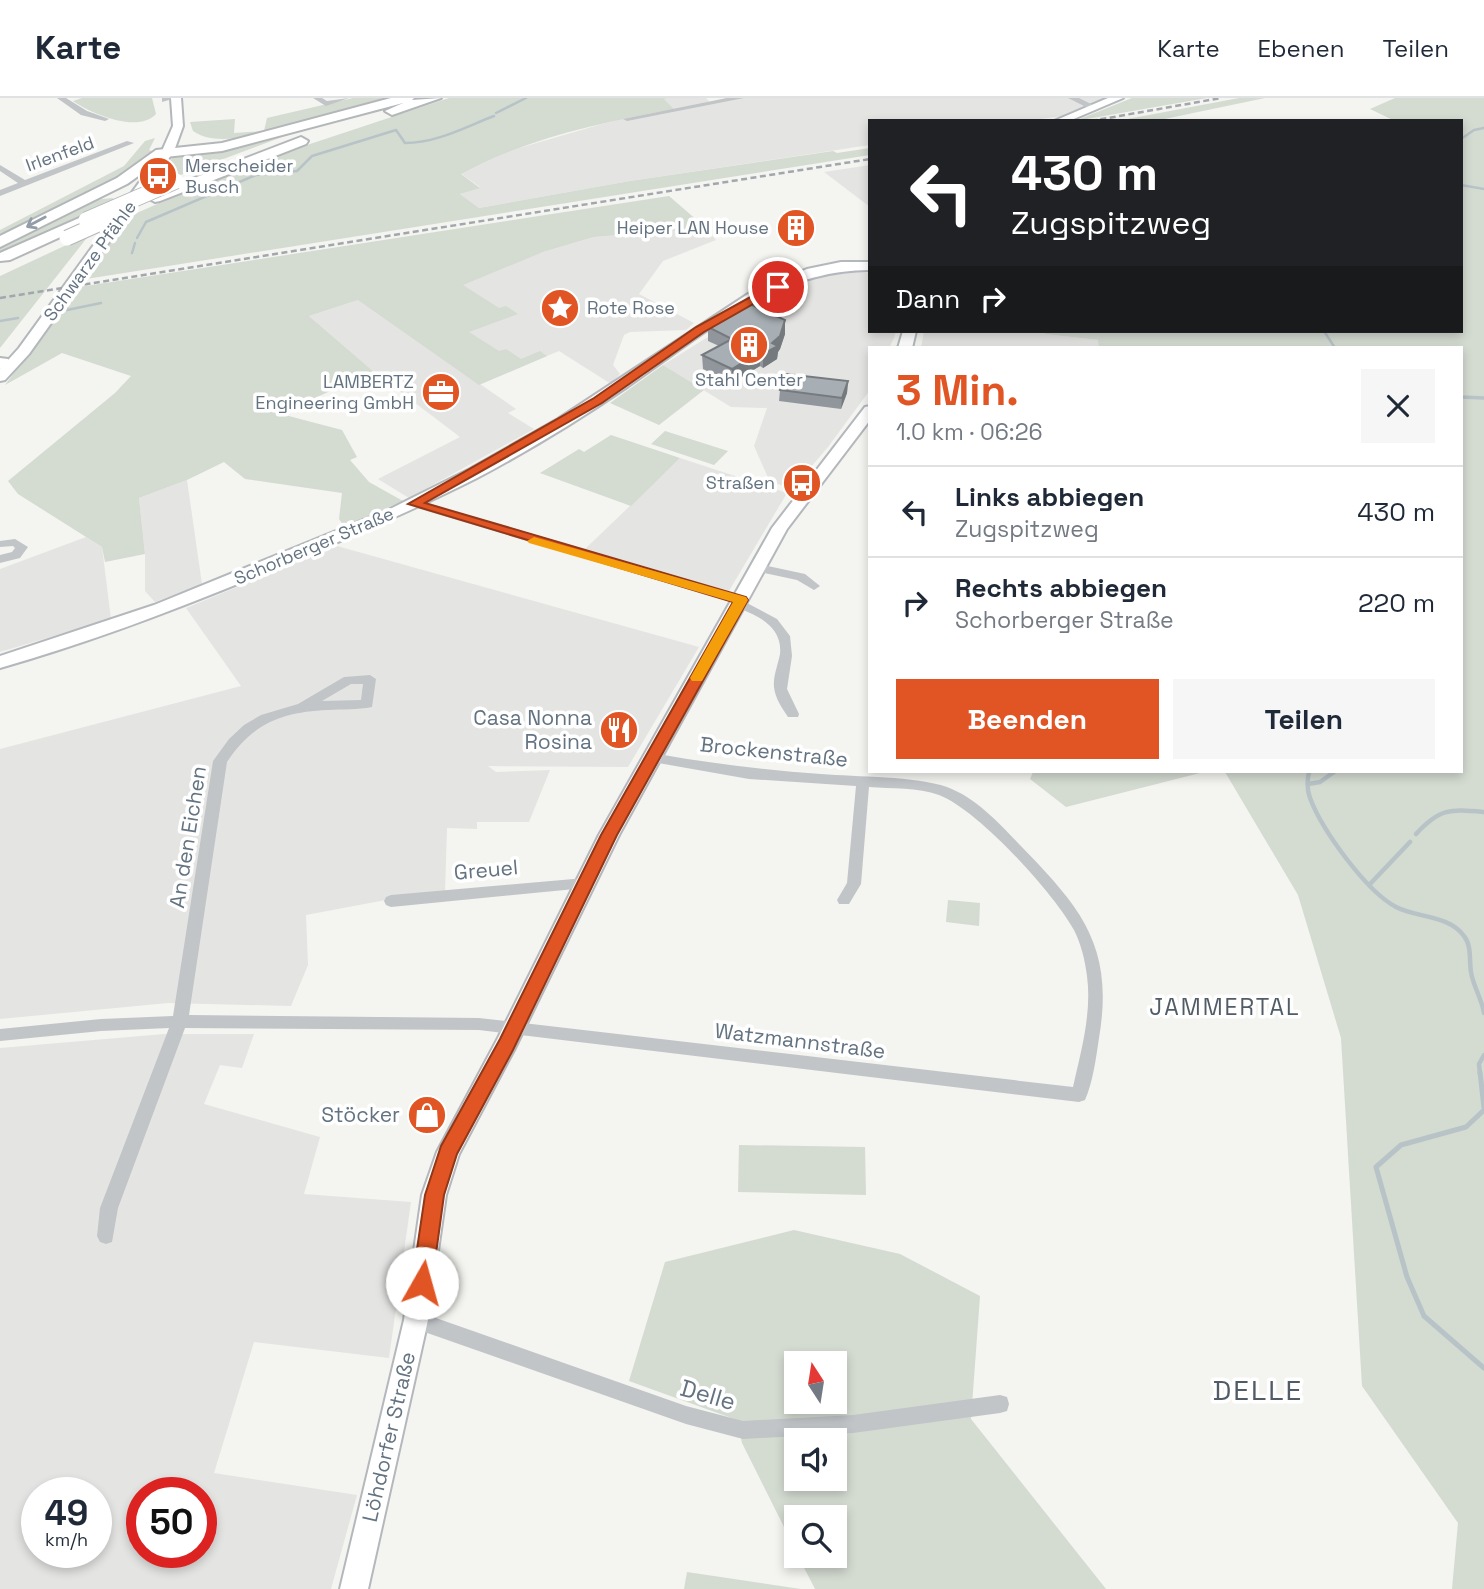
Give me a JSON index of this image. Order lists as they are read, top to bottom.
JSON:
{
  "streets": {
    "main road": ["Schwarze Pfähle", "Schorberger Straße", "Löhdorfer Straße"],
    "street": [
      "Irlenfeld",
      "Brockenstraße",
      "An den Eichen",
      "Greuel",
      "Watzmannstraße",
      "Delle"
    ]
  },
  "crossings": [
    ["Brockenstraße", "Watzmannstraße"],
    ["Brockenstraße", "Löhdorfer Straße"],
    ["Greuel", "Löhdorfer Straße"],
    ["Watzmannstraße", "Löhdorfer Straße"],
    ["Delle", "Löhdorfer Straße"]
  ],
  "districts": ["JAMMERTAL", "DELLE"],
  "places": {
    "bus stop": ["Merscheider Busch", "Straßen"],
    "building": ["Heiper LAN House", "Stahl Center"],
    "place": ["Rote Rose"],
    "office": ["LAMBERTZ Engineering GmbH"],
    "restaurant": ["Casa Nonna Rosina"],
    "shop": ["Stöcker"]
  },
  "north": "top",
  "page": {
    "header": "Karte",
    "nav": ["Karte", "Ebenen", "Teilen"],
    "turn": ["430 m", "Zugspitzweg"],
    "then": "Dann",
    "heading": ["3 Min.", "1.0 km · 06:26"],
    "list": [
      {
        "name": "Links abbiegen",
        "note": "Zugspitzweg",
        "value": "430 m"
      },
      {
        "name": "Rechts abbiegen",
        "note": "Schorberger Straße",
        "value": "220 m"
      }
    ],
    "buttons": ["Beenden", "Teilen"],
    "speed": "49 km/h",
    "limit": "50"
  }
}
